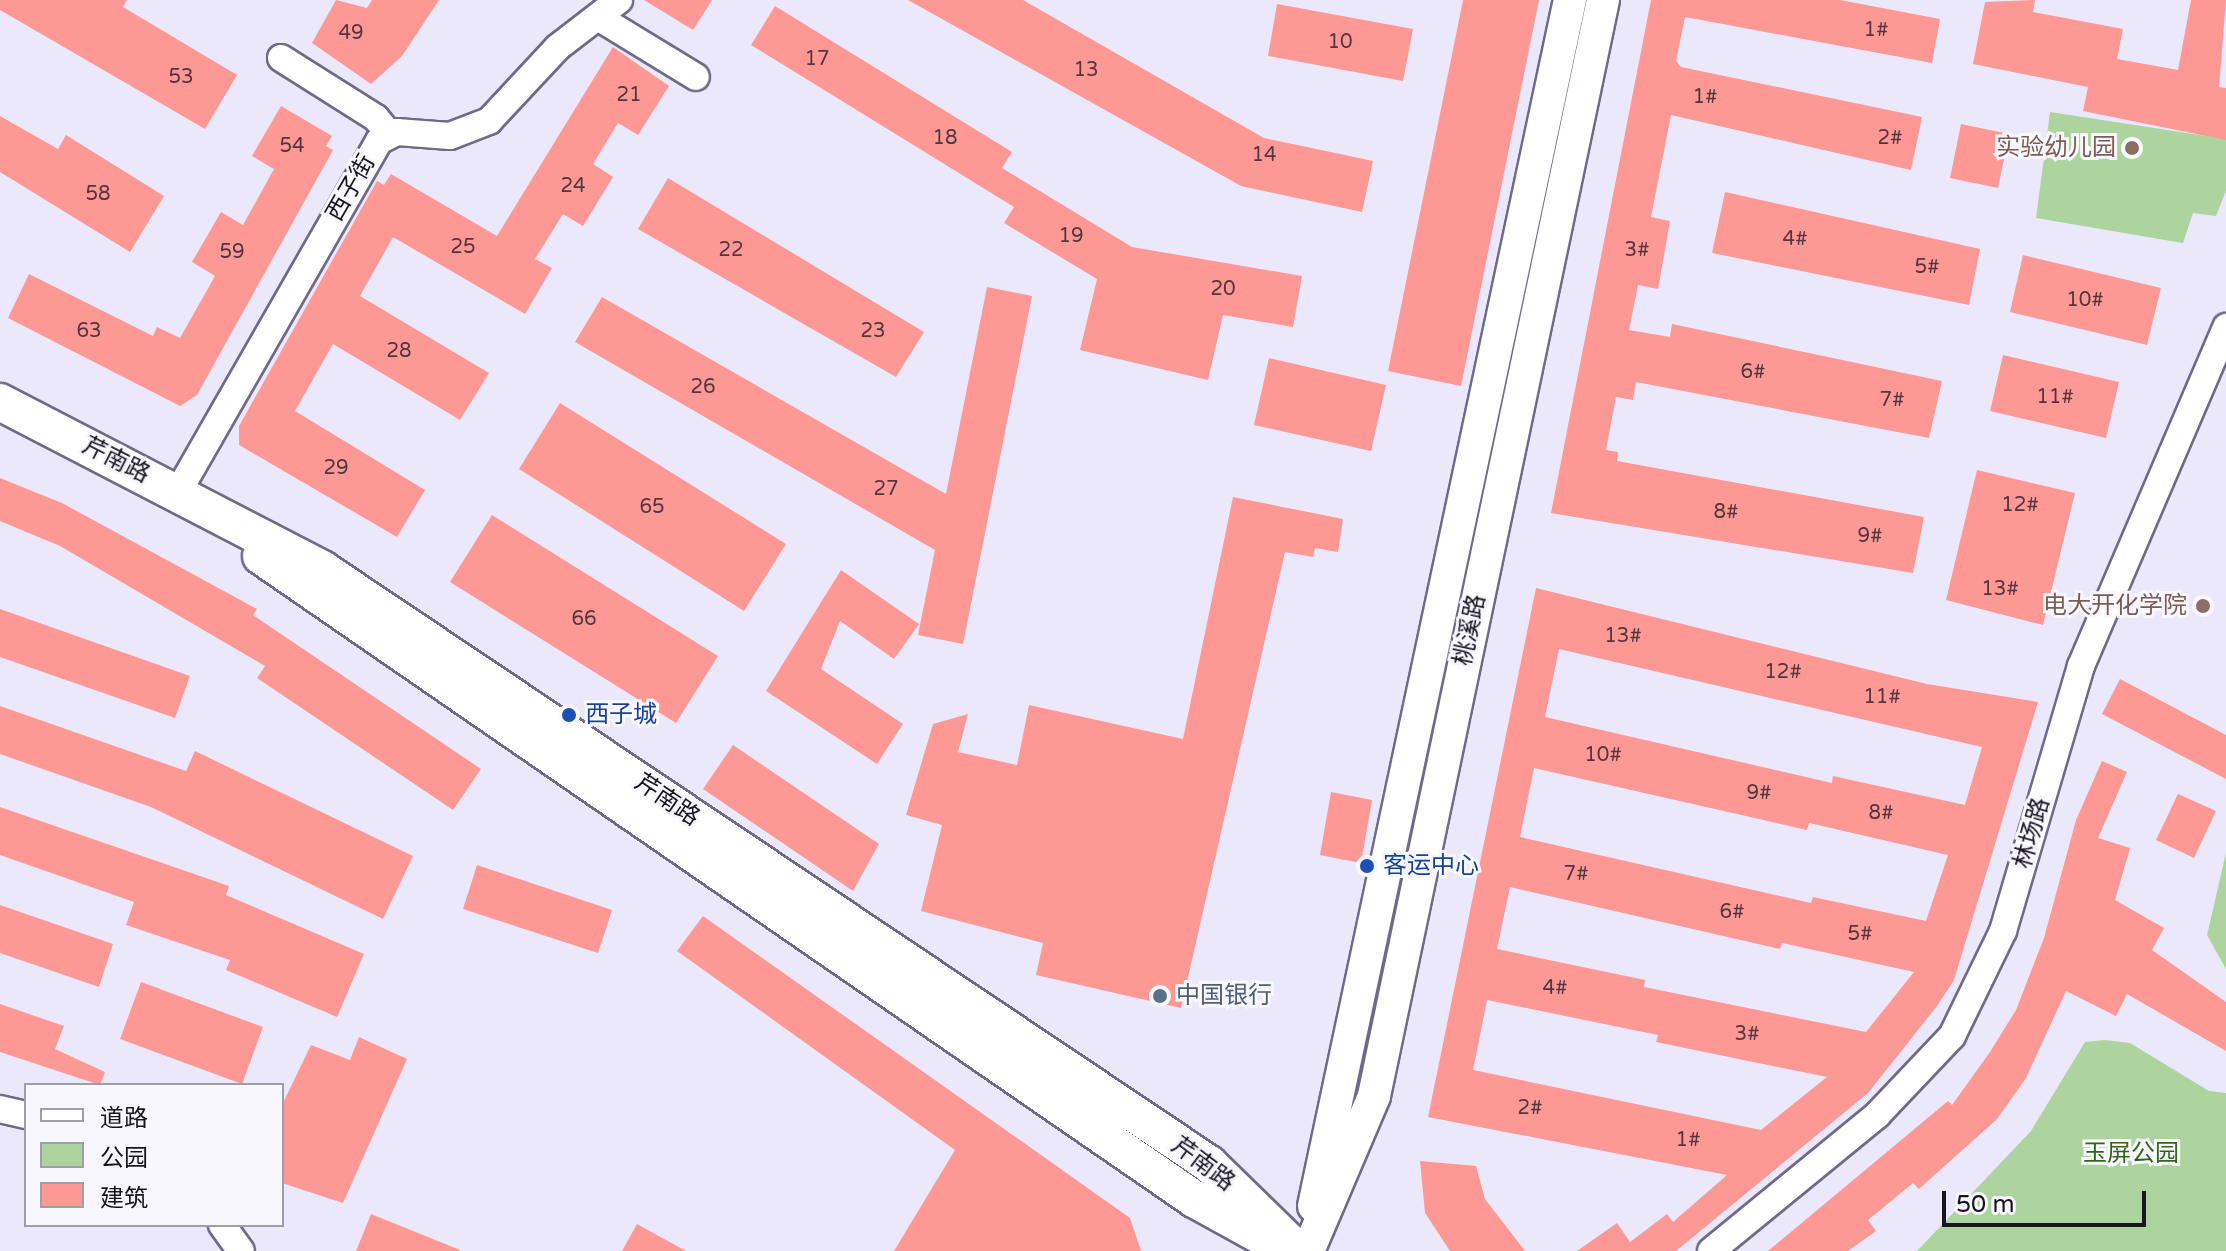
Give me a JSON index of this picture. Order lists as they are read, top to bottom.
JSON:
{
  "streets": {
    "main road": ["芹南路"],
    "street": ["西子街", "桃溪路", "林场路"]
  },
  "crossings": [
    ["西子街", "芹南路"]
  ],
  "parks": ["玉屏公园"],
  "places": [
    "实验幼儿园",
    "电大开化学院",
    "西子城",
    "客运中心",
    "中国银行"
  ],
  "house_numbers": [
    "1#",
    "49",
    "10",
    "17",
    "13",
    "53",
    "21",
    "1#",
    "18",
    "2#",
    "54",
    "14",
    "24",
    "58",
    "19",
    "4#",
    "25",
    "22",
    "3#",
    "59",
    "5#",
    "20",
    "10#",
    "63",
    "23",
    "28",
    "6#",
    "26",
    "11#",
    "7#",
    "29",
    "27",
    "12#",
    "65",
    "8#",
    "9#",
    "13#",
    "66",
    "13#",
    "12#",
    "11#",
    "10#",
    "9#",
    "8#",
    "7#",
    "6#",
    "5#",
    "4#",
    "3#",
    "2#",
    "1#"
  ],
  "legend": ["道路", "公园", "建筑"],
  "scale_bar": "50 m"
}
